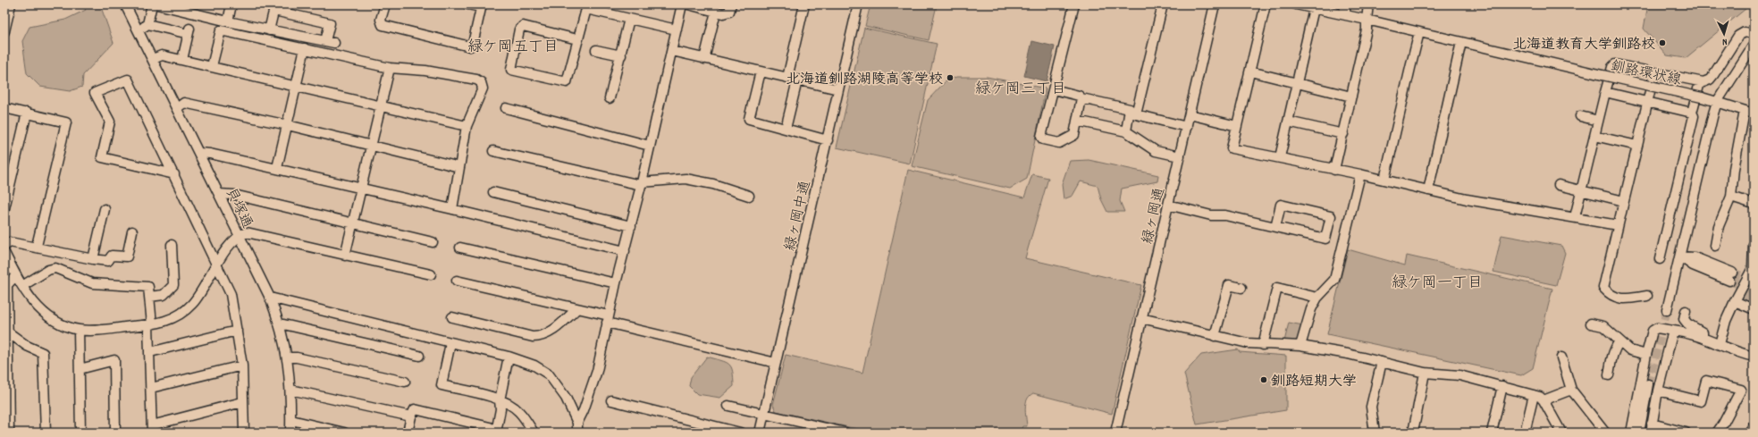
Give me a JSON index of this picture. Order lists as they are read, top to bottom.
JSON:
{
  "streets": {
    "street": [
      "釧路環状線",
      "貝塚通",
      "緑ヶ岡中通",
      "緑ヶ岡通"
    ]
  },
  "districts": ["緑ケ岡五丁目", "緑ケ岡三丁目", "緑ケ岡一丁目"],
  "places": ["北海道教育大学釧路校", "北海道釧路湖陵高等学校", "釧路短期大学"],
  "north": "bottom"
}
